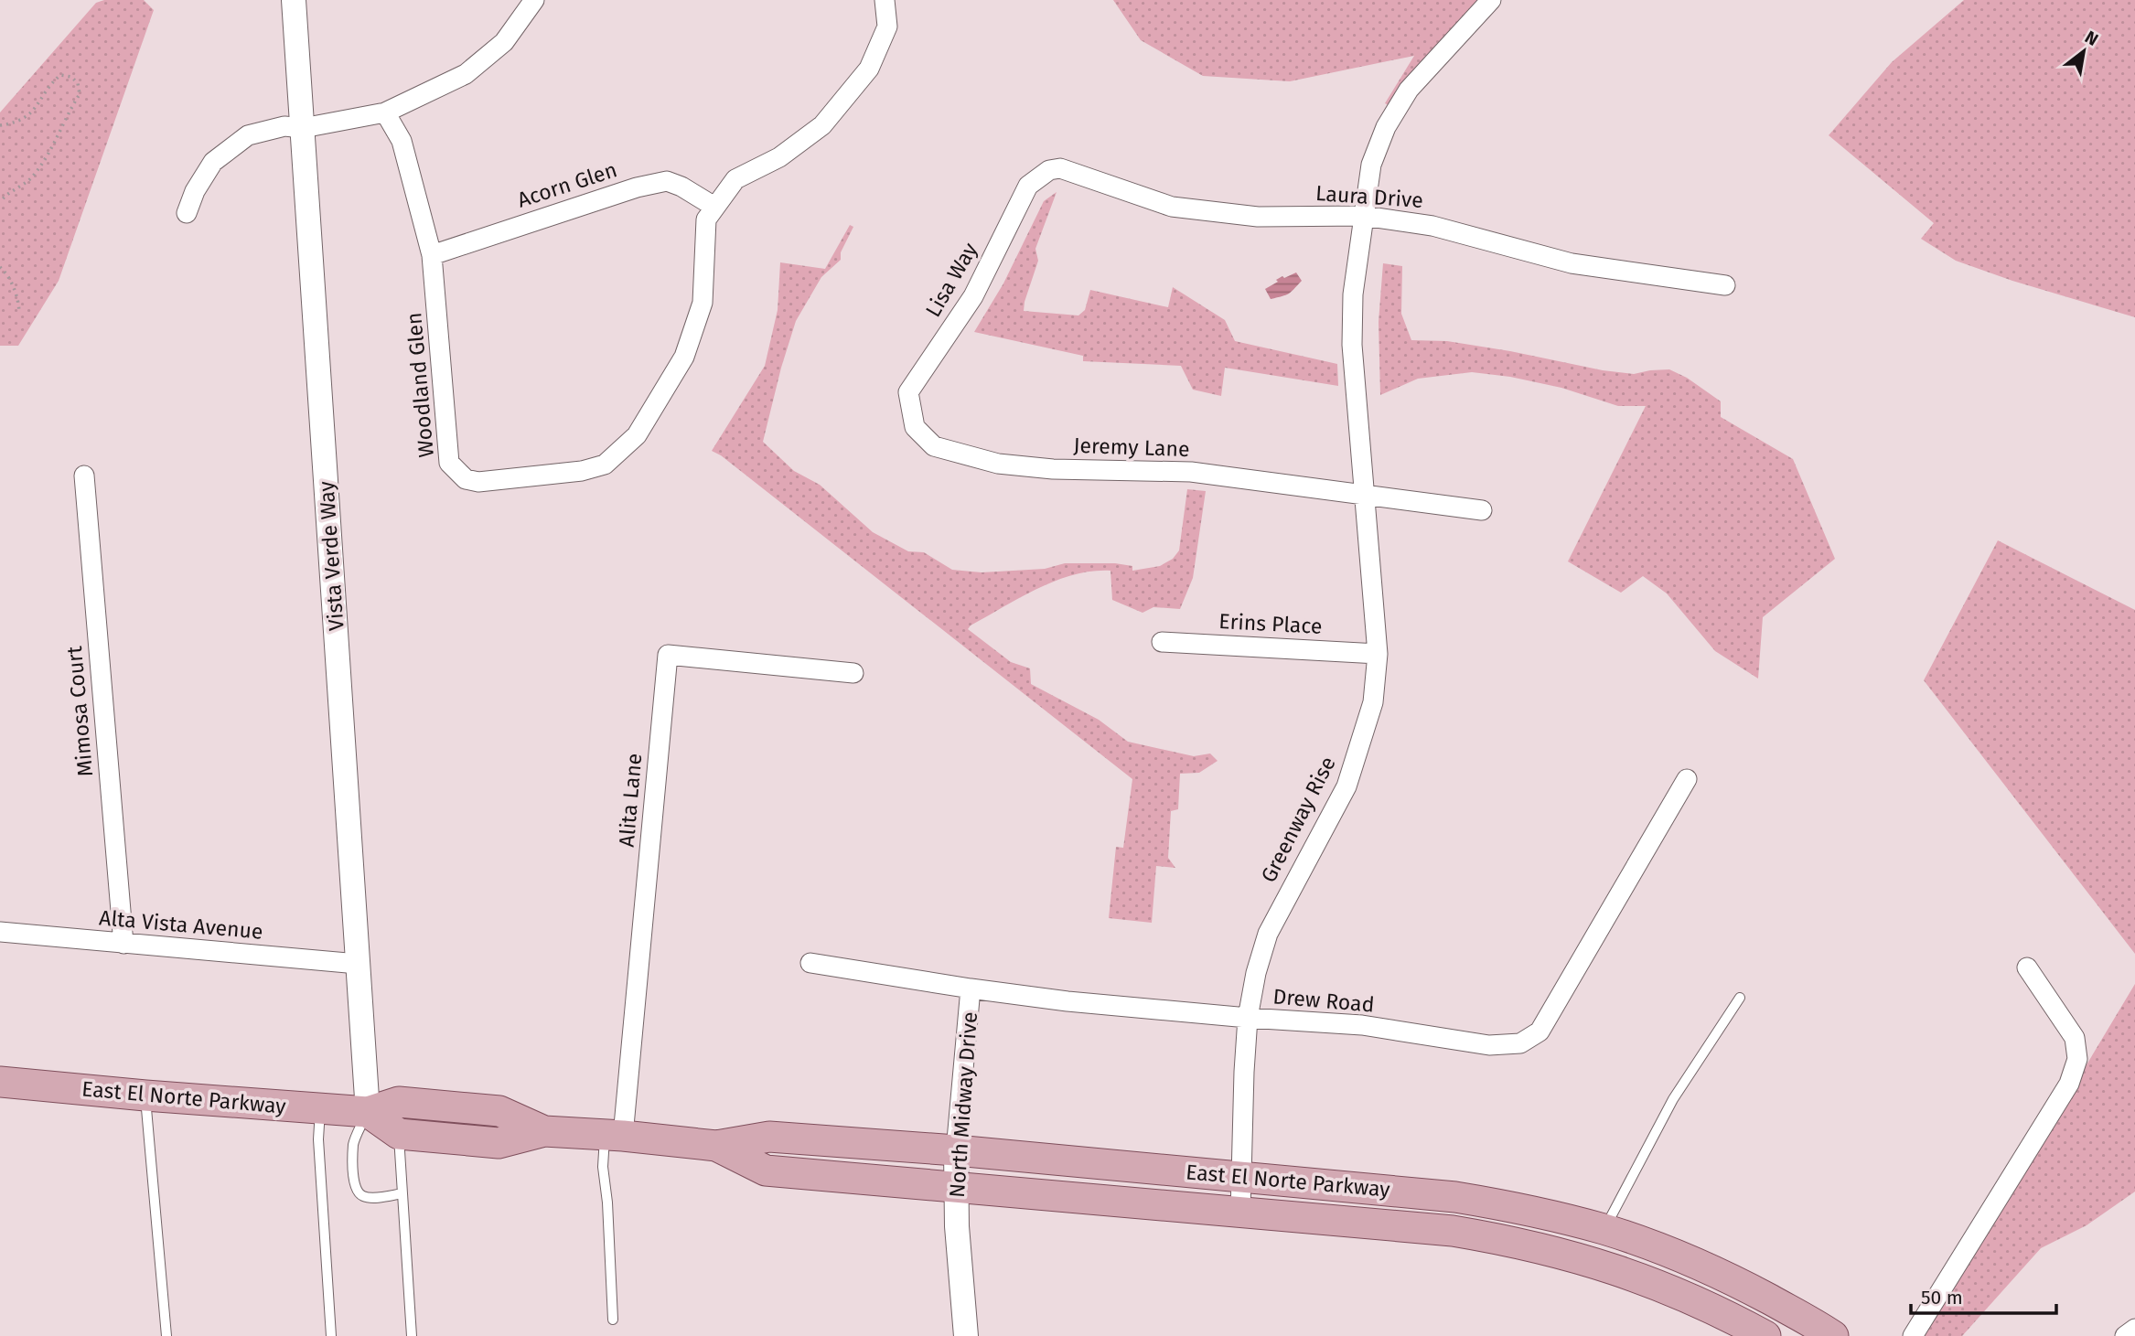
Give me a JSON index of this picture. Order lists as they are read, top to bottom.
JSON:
{
  "streets": {
    "main road": ["East El Norte Parkway"],
    "street": [
      "Acorn Glen",
      "Laura Drive",
      "Lisa Way",
      "Woodland Glen",
      "Jeremy Lane",
      "Vista Verde Way",
      "Erins Place",
      "Mimosa Court",
      "Alita Lane",
      "Greenway Rise",
      "Alta Vista Avenue",
      "Drew Road",
      "North Midway Drive"
    ]
  },
  "crossings": [
    ["Acorn Glen", "Woodland Glen"],
    ["Laura Drive", "Lisa Way"],
    ["Laura Drive", "Greenway Rise"],
    ["Lisa Way", "Jeremy Lane"],
    ["Jeremy Lane", "Greenway Rise"],
    ["Vista Verde Way", "Alta Vista Avenue"],
    ["Vista Verde Way", "East El Norte Parkway"],
    ["Erins Place", "Greenway Rise"],
    ["Mimosa Court", "Alta Vista Avenue"],
    ["Alita Lane", "East El Norte Parkway"],
    ["Greenway Rise", "Drew Road"],
    ["Greenway Rise", "East El Norte Parkway"],
    ["Drew Road", "North Midway Drive"],
    ["East El Norte Parkway", "North Midway Drive"]
  ],
  "scale_bar": "50 m",
  "north": "top right"
}
